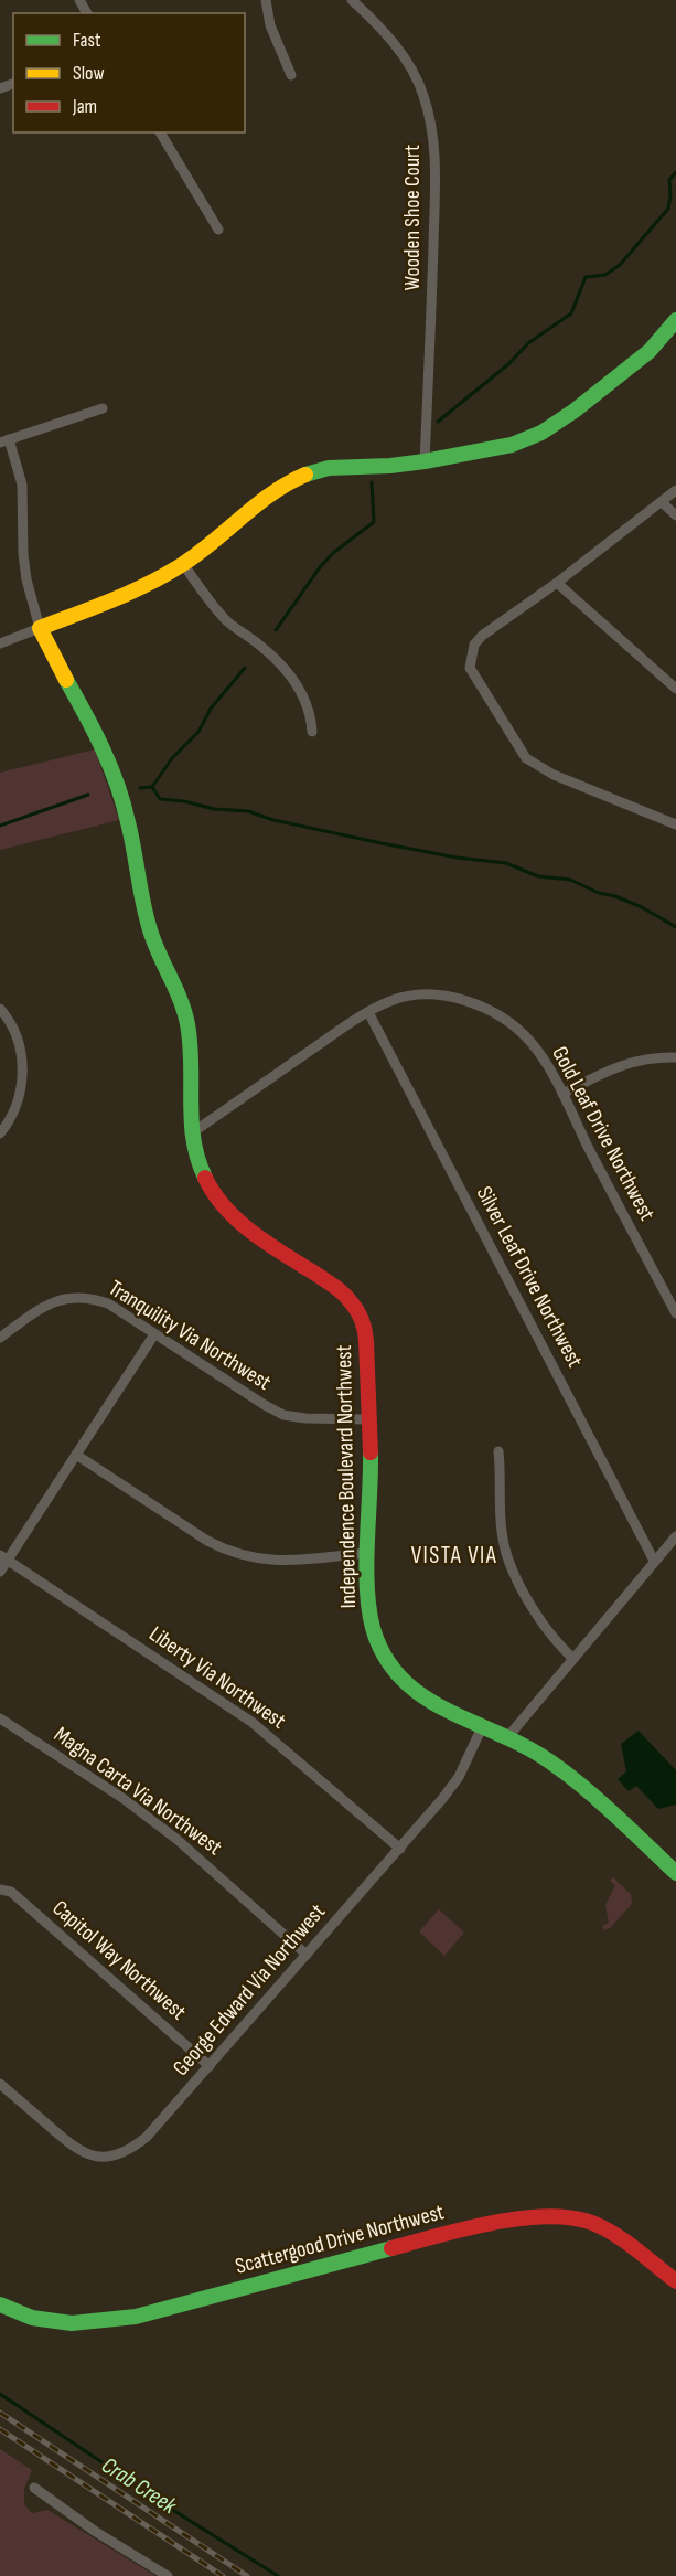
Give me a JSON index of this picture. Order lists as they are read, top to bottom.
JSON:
{
  "streets": {
    "street": [
      "Wooden Shoe Court",
      "Gold Leaf Drive Northwest",
      "Silver Leaf Drive Northwest",
      "Tranquility Via Northwest",
      "Independence Boulevard Northwest",
      "Liberty Via Northwest",
      "Magna Carta Via Northwest",
      "Capitol Way Northwest",
      "George Edward Via Northwest",
      "Scattergood Drive Northwest"
    ]
  },
  "crossings": [
    ["Gold Leaf Drive Northwest", "Silver Leaf Drive Northwest"],
    ["Gold Leaf Drive Northwest", "Independence Boulevard Northwest"],
    ["Tranquility Via Northwest", "Independence Boulevard Northwest"],
    ["Independence Boulevard Northwest", "George Edward Via Northwest"],
    ["Liberty Via Northwest", "George Edward Via Northwest"],
    ["Magna Carta Via Northwest", "George Edward Via Northwest"],
    ["Capitol Way Northwest", "George Edward Via Northwest"]
  ],
  "districts": ["VISTA VIA"],
  "water": ["Crab Creek"],
  "legend": ["Fast", "Slow", "Jam"]
}
